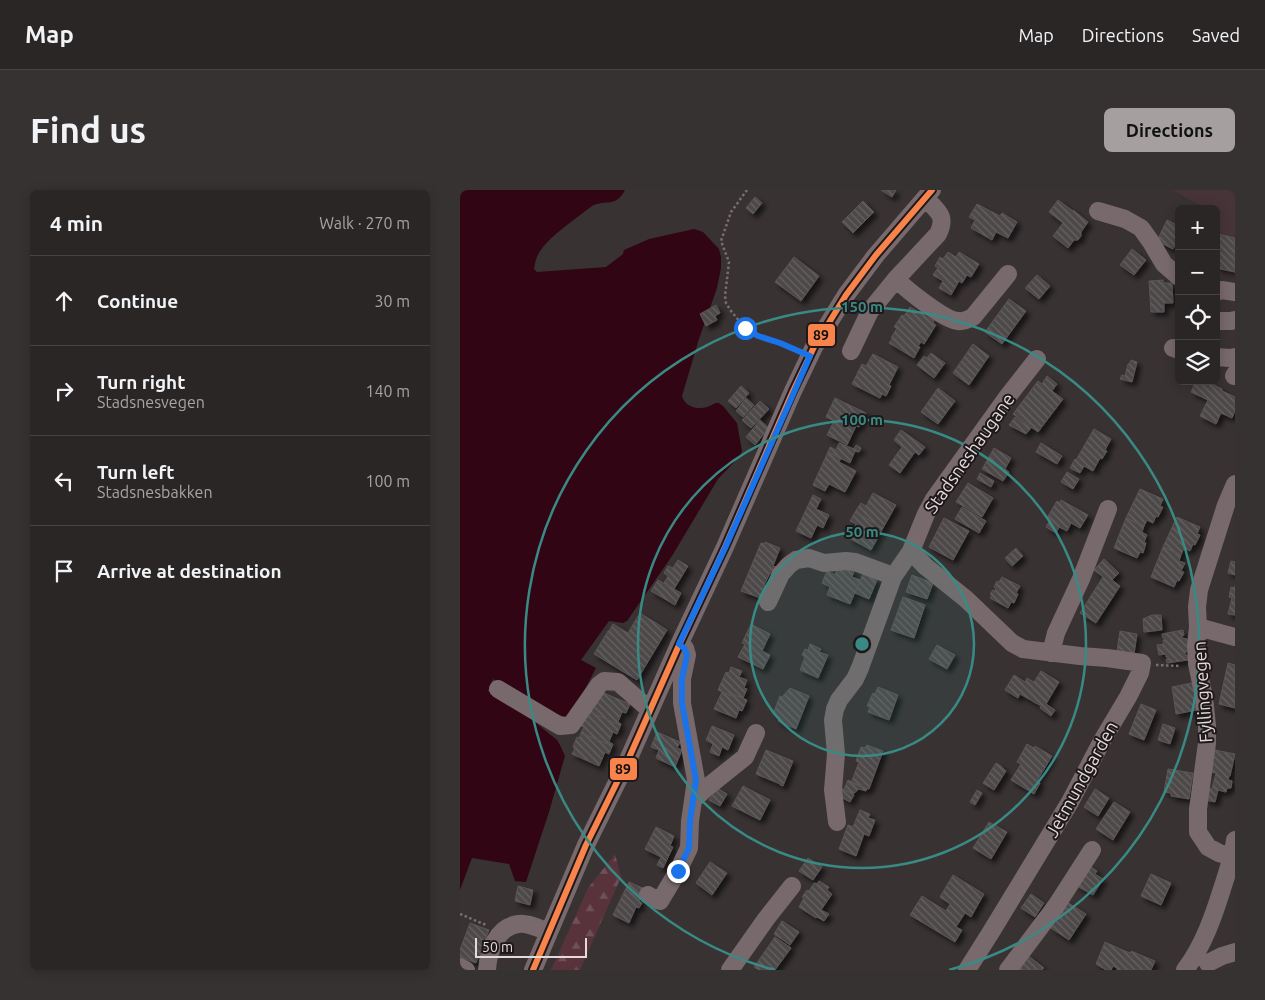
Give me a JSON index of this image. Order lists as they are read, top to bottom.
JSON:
{
  "streets": {
    "street": ["Stadsneshaugane", "Fyllingvegen", "Jetmundgarden"]
  },
  "lines": ["transit line 89"],
  "scale_bar": "50 m",
  "page": {
    "header": "Map",
    "nav": ["Map", "Directions", "Saved"],
    "buttons": "Directions",
    "title": "Find us",
    "heading": ["4 min", "Walk · 270 m"],
    "map_buttons": ["+", "−"],
    "list": [
      ["Continue", "30 m"],
      ["Turn right", "Stadsnesvegen", "140 m"],
      ["Turn left", "Stadsnesbakken", "100 m"],
      "Arrive at destination"
    ],
    "scale": "50 m"
  },
  "rings": ["150 m", "100 m", "50 m"]
}
